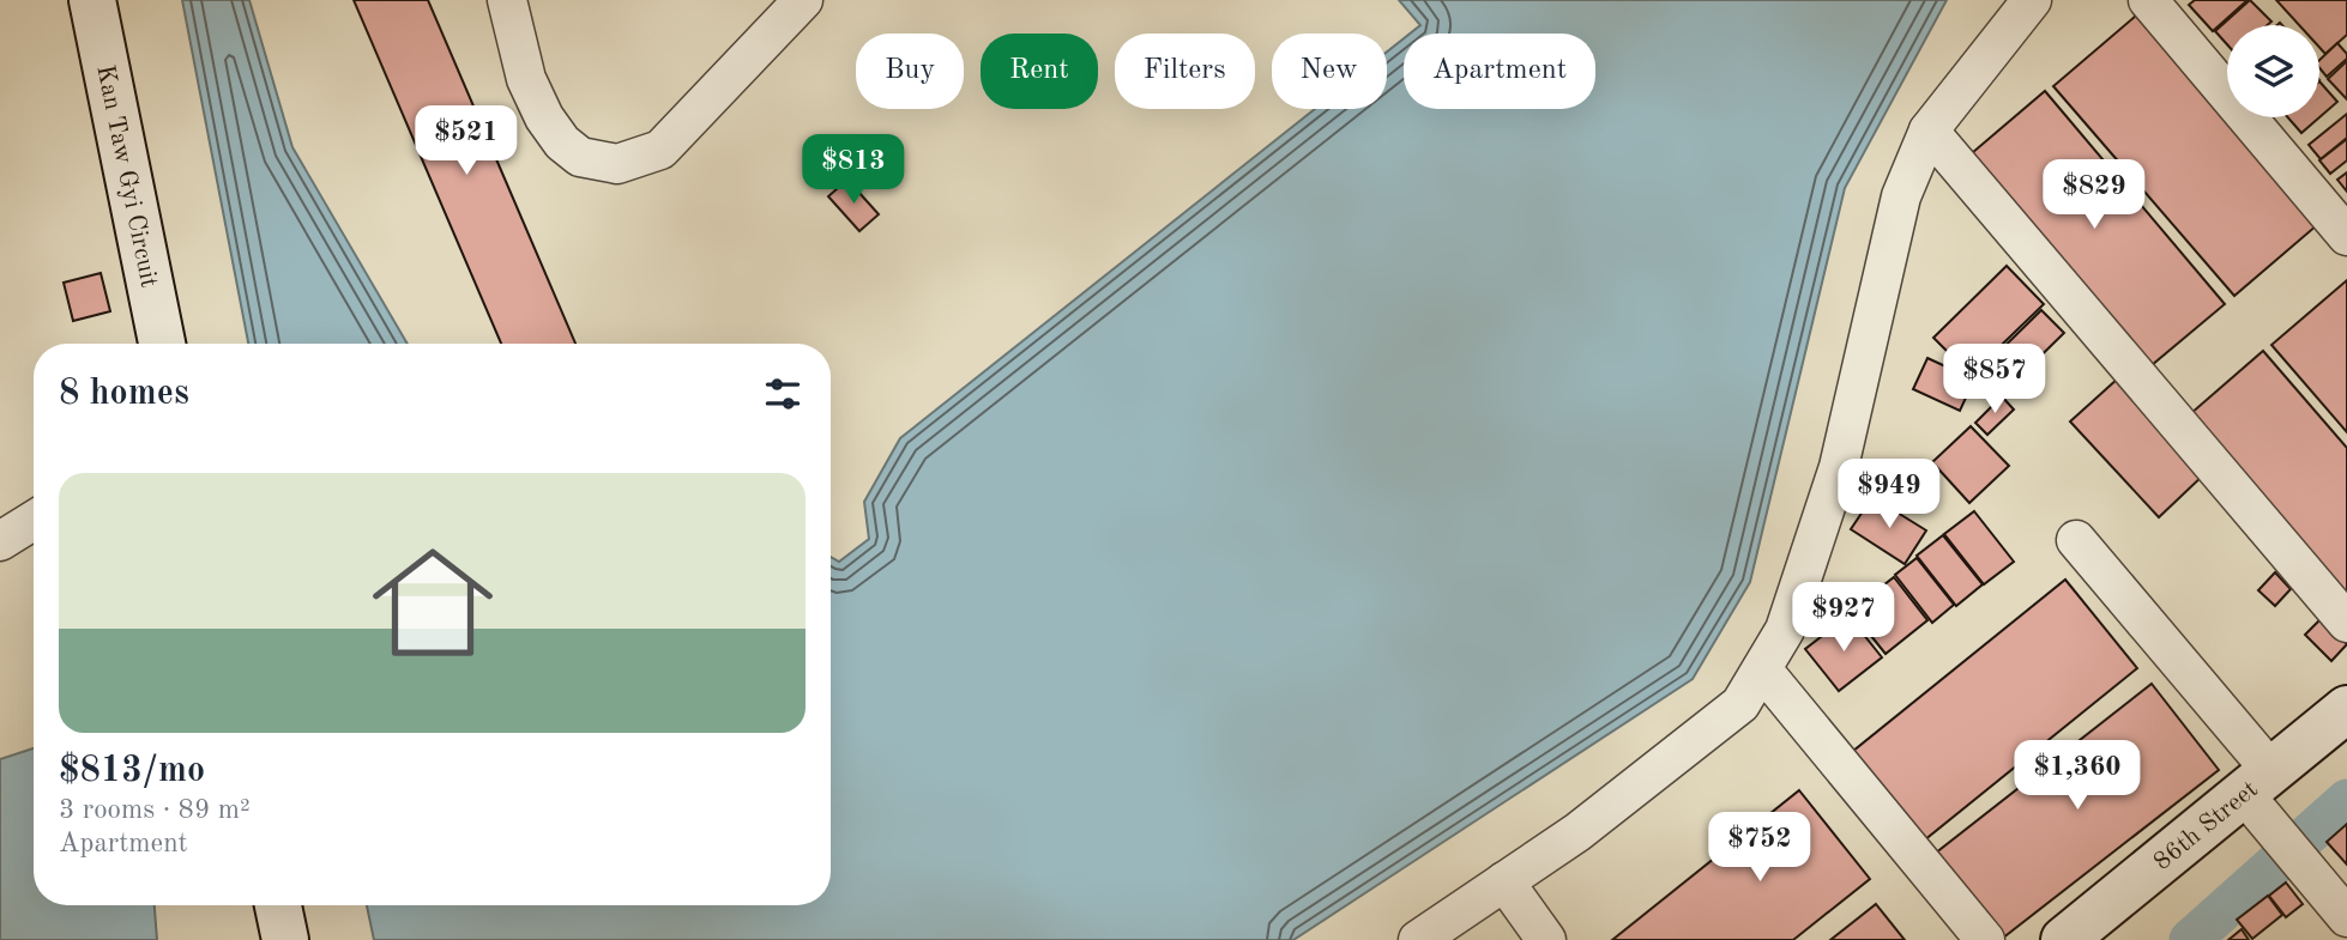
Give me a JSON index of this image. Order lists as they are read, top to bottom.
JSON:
{
  "streets": {
    "street": ["Kan Taw Gyi Circuit", "86th Street"]
  },
  "page": {
    "chip": [
      "Buy",
      "Rent",
      "Filters",
      "New",
      "Apartment"
    ],
    "price": [
      "$521",
      "$813",
      "$829",
      "$857",
      "$949",
      "$927",
      "$1,360",
      "$752"
    ],
    "heading": "8 homes",
    "list": [
      {
        "name": "$813/mo",
        "note": "3 rooms · 89 m² · Apartment"
      }
    ]
  }
}
